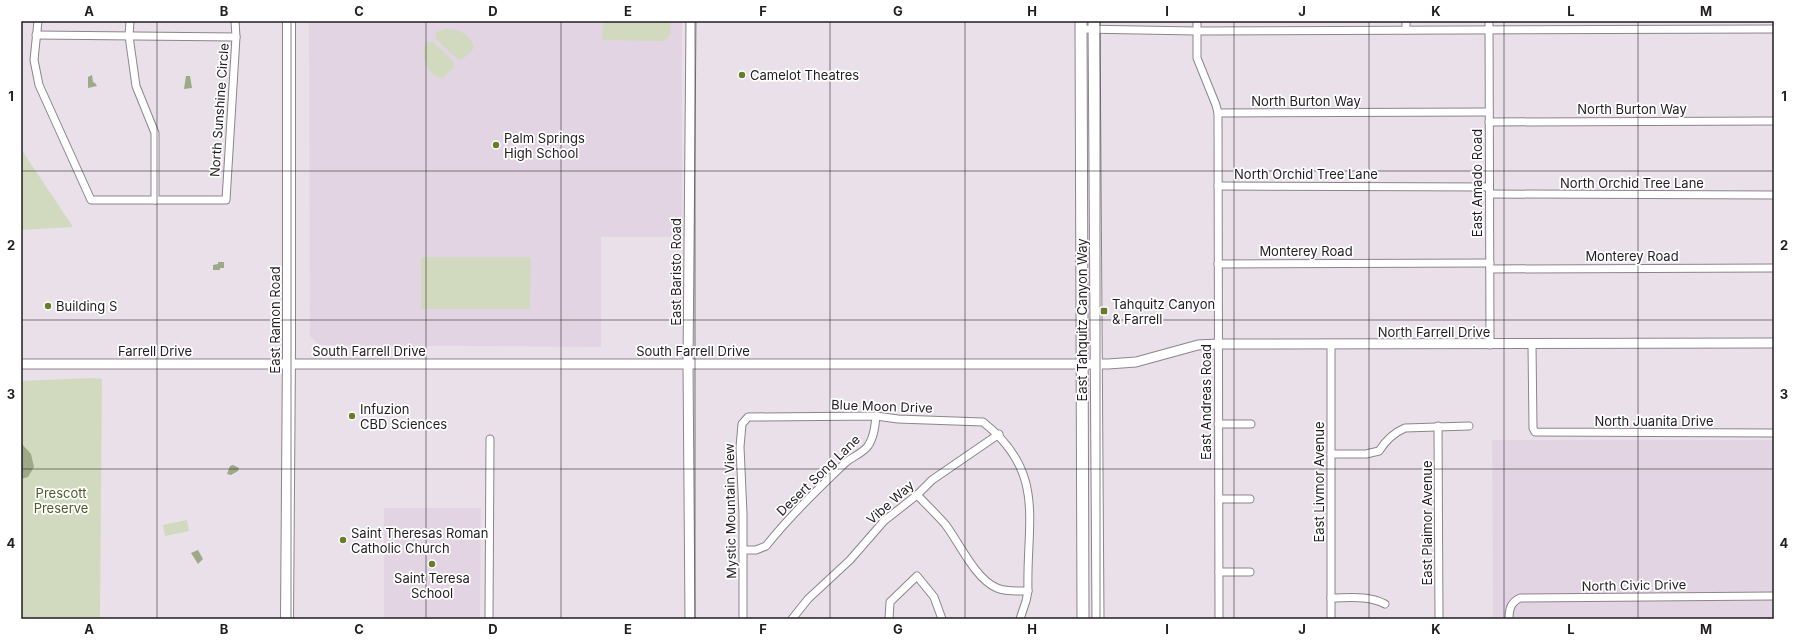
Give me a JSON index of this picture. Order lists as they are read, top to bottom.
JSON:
{
  "streets": {
    "main road": ["East Ramon Road", "East Tahquitz Canyon Way"],
    "street": [
      "North Burton Way",
      "North Sunshine Circle",
      "North Orchid Tree Lane",
      "East Amado Road",
      "Monterey Road",
      "East Baristo Road",
      "North Farrell Drive",
      "Farrell Drive",
      "South Farrell Drive",
      "East Andreas Road",
      "Blue Moon Drive",
      "North Juanita Drive",
      "Desert Song Lane",
      "East Livmor Avenue",
      "Vibe Way",
      "Mystic Mountain View",
      "East Plaimor Avenue",
      "North Civic Drive"
    ]
  },
  "crossings": [
    ["North Burton Way", "East Amado Road"],
    ["North Burton Way", "East Andreas Road"],
    ["North Orchid Tree Lane", "East Amado Road"],
    ["North Orchid Tree Lane", "East Andreas Road"],
    ["East Amado Road", "Monterey Road"],
    ["East Amado Road", "North Farrell Drive"],
    ["Monterey Road", "East Andreas Road"],
    ["East Baristo Road", "South Farrell Drive"],
    ["East Ramon Road", "Farrell Drive"],
    ["East Ramon Road", "South Farrell Drive"],
    ["East Tahquitz Canyon Way", "North Farrell Drive"],
    ["East Tahquitz Canyon Way", "South Farrell Drive"],
    ["North Farrell Drive", "South Farrell Drive"],
    ["North Farrell Drive", "East Andreas Road"],
    ["North Farrell Drive", "North Juanita Drive"],
    ["North Farrell Drive", "East Livmor Avenue"],
    ["Farrell Drive", "South Farrell Drive"],
    ["Blue Moon Drive", "Desert Song Lane"],
    ["Blue Moon Drive", "Vibe Way"],
    ["Blue Moon Drive", "Mystic Mountain View"],
    ["Desert Song Lane", "Mystic Mountain View"]
  ],
  "parks": ["Prescott Preserve"],
  "places": {
    "other": [
      "Camelot Theatres",
      "Palm Springs High School",
      "Building S",
      "Infuzion CBD Sciences",
      "Saint Theresas Roman Catholic Church",
      "Saint Teresa School"
    ],
    "transit": ["Tahquitz Canyon & Farrell"]
  },
  "grid": {
    "columns": [
      "A",
      "B",
      "C",
      "D",
      "E",
      "F",
      "G",
      "H",
      "I",
      "J",
      "K",
      "L",
      "M"
    ],
    "rows": [
      "1",
      "2",
      "3",
      "4"
    ]
  }
}
